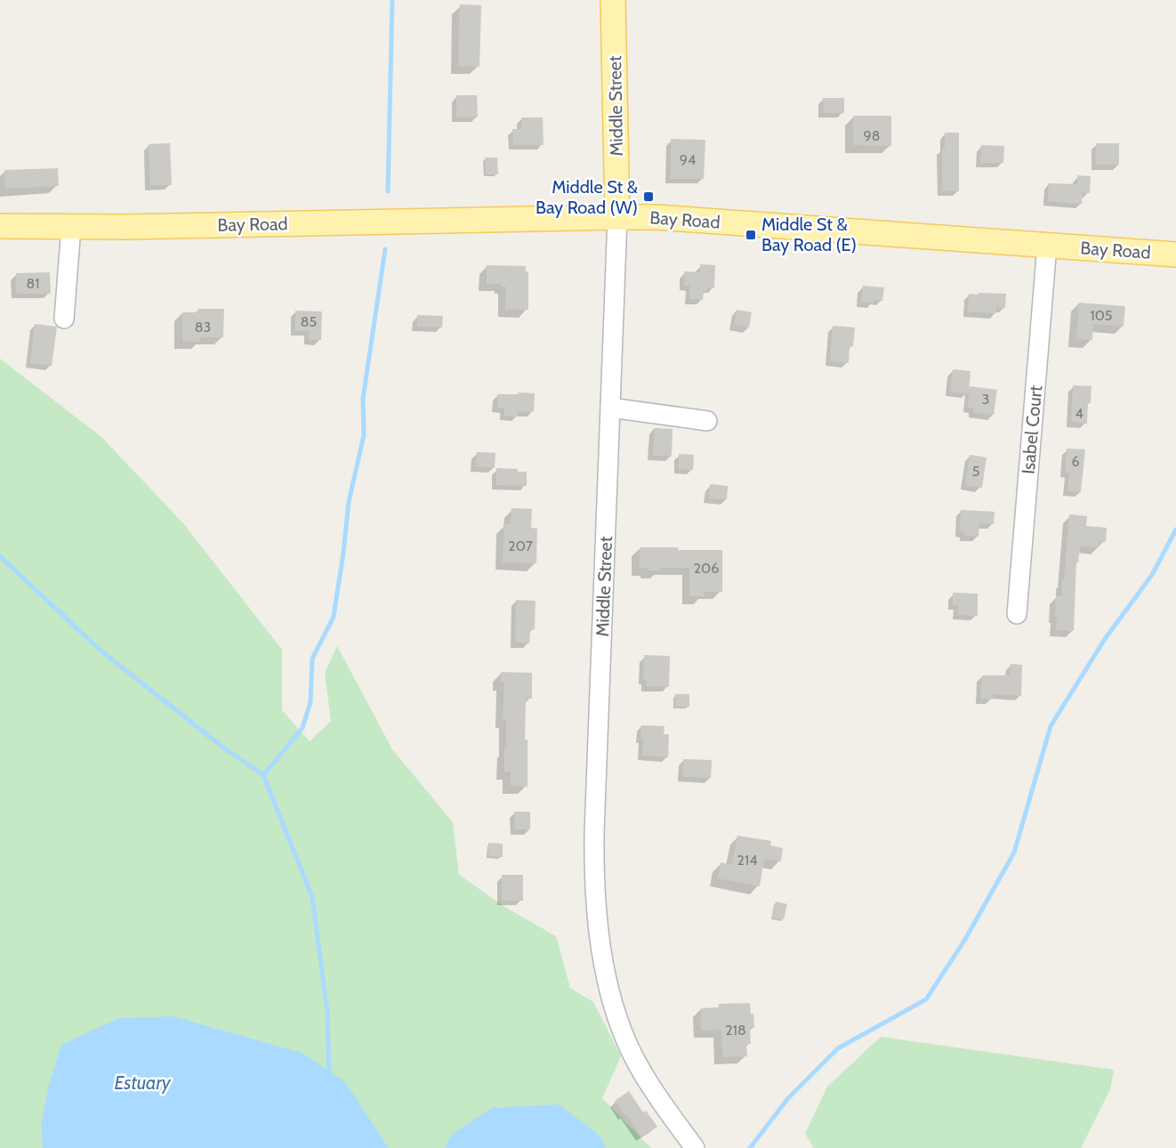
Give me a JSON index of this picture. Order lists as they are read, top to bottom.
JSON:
{
  "streets": {
    "main road": ["Middle Street", "Bay Road"],
    "street": ["Isabel Court"]
  },
  "crossings": [
    ["Middle Street", "Bay Road"],
    ["Bay Road", "Isabel Court"]
  ],
  "water": ["Estuary"],
  "places": {
    "transit": ["Middle St & Bay Road (W)", "Middle St & Bay Road (E)"]
  },
  "house_numbers": [
    "98",
    "94",
    "81",
    "105",
    "85",
    "83",
    "3",
    "4",
    "6",
    "5",
    "207",
    "206",
    "214",
    "218"
  ]
}
